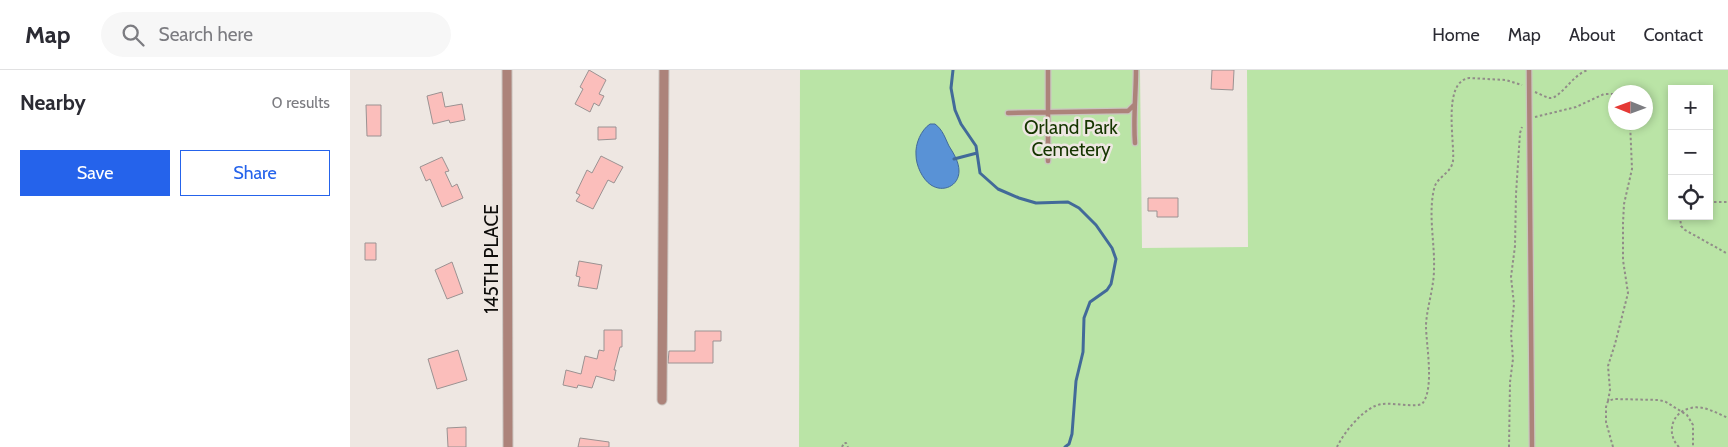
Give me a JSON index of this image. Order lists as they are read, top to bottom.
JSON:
{
  "streets": {
    "street": ["145TH PLACE"]
  },
  "parks": ["Orland Park Cemetery"],
  "north": "left",
  "page": {
    "header": "Map",
    "search": "Search here",
    "nav": [
      "Home",
      "Map",
      "About",
      "Contact"
    ],
    "heading": ["Nearby", "0 results"],
    "map_buttons": ["+", "−"],
    "buttons": ["Save", "Share"]
  }
}
